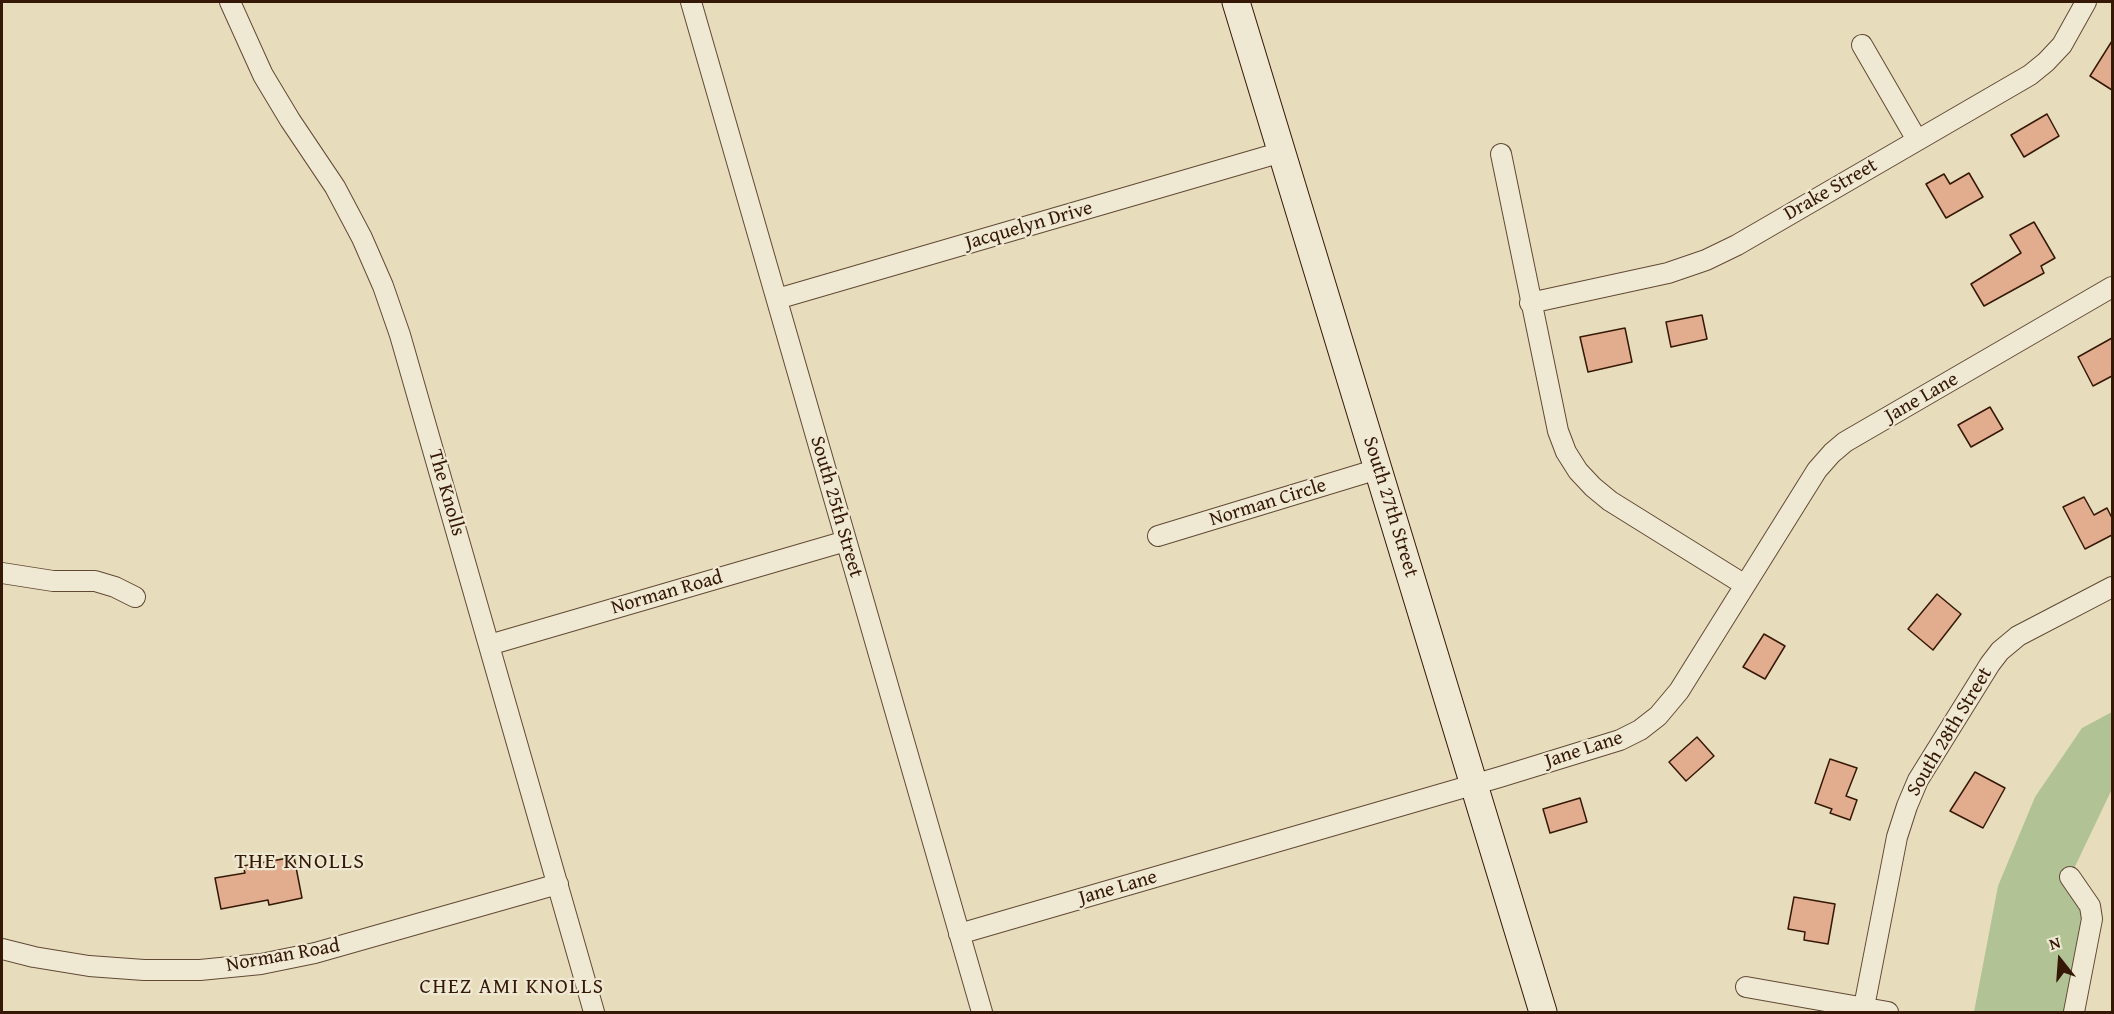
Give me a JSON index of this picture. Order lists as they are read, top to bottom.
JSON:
{
  "streets": {
    "main road": ["South 27th Street"],
    "street": [
      "Drake Street",
      "Jacquelyn Drive",
      "Jane Lane",
      "The Knolls",
      "Norman Circle",
      "South 25th Street",
      "Norman Road",
      "South 28th Street"
    ]
  },
  "crossings": [
    ["Jacquelyn Drive", "South 25th Street"],
    ["Jacquelyn Drive", "South 27th Street"],
    ["Jane Lane", "South 25th Street"],
    ["Jane Lane", "South 27th Street"],
    ["The Knolls", "Norman Road"],
    ["Norman Circle", "South 27th Street"],
    ["South 25th Street", "Norman Road"]
  ],
  "districts": ["THE KNOLLS", "CHEZ AMI KNOLLS"],
  "north": "top"
}
